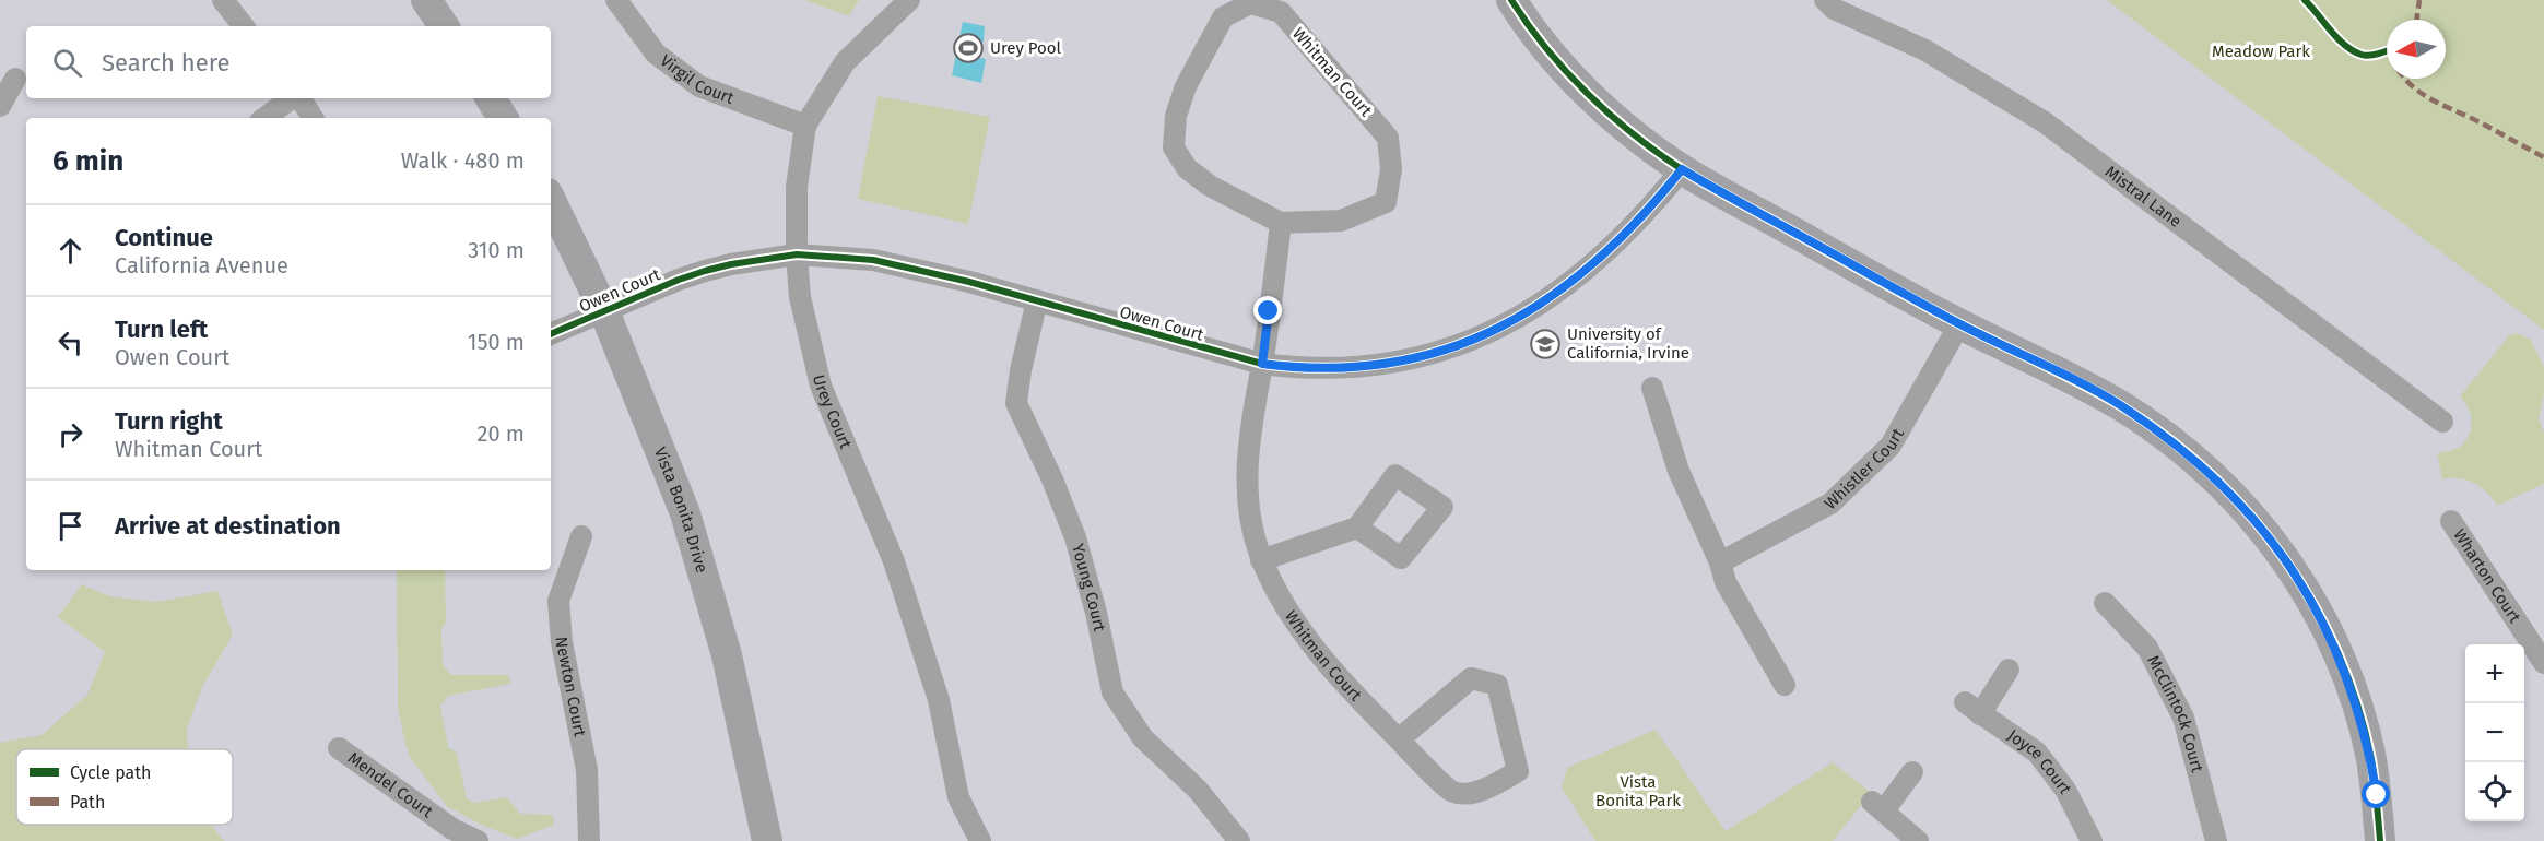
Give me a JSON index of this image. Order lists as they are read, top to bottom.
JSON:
{
  "streets": {
    "street": [
      "Whitman Court",
      "Virgil Court",
      "Mistral Lane",
      "Owen Court",
      "Urey Court",
      "Whistler Court",
      "Vista Bonita Drive",
      "Wharton Court",
      "Young Court",
      "Newton Court",
      "McClintock Court",
      "Joyce Court",
      "Mendel Court"
    ]
  },
  "crossings": [
    ["Whitman Court", "Owen Court"],
    ["Virgil Court", "Urey Court"],
    ["Owen Court", "Urey Court"],
    ["Owen Court", "Vista Bonita Drive"],
    ["Owen Court", "Young Court"]
  ],
  "parks": ["Meadow Park", "Vista Bonita Park"],
  "places": {
    "sports": ["Urey Pool"],
    "school or university": ["University of California, Irvine"]
  },
  "legend": ["Cycle path", "Path"],
  "north": "left",
  "page": {
    "search": "Search here",
    "heading": ["6 min", "Walk · 480 m"],
    "list": [
      ["Continue", "California Avenue", "310 m"],
      ["Turn left", "Owen Court", "150 m"],
      ["Turn right", "Whitman Court", "20 m"],
      "Arrive at destination"
    ],
    "map_buttons": ["+", "−"]
  }
}
